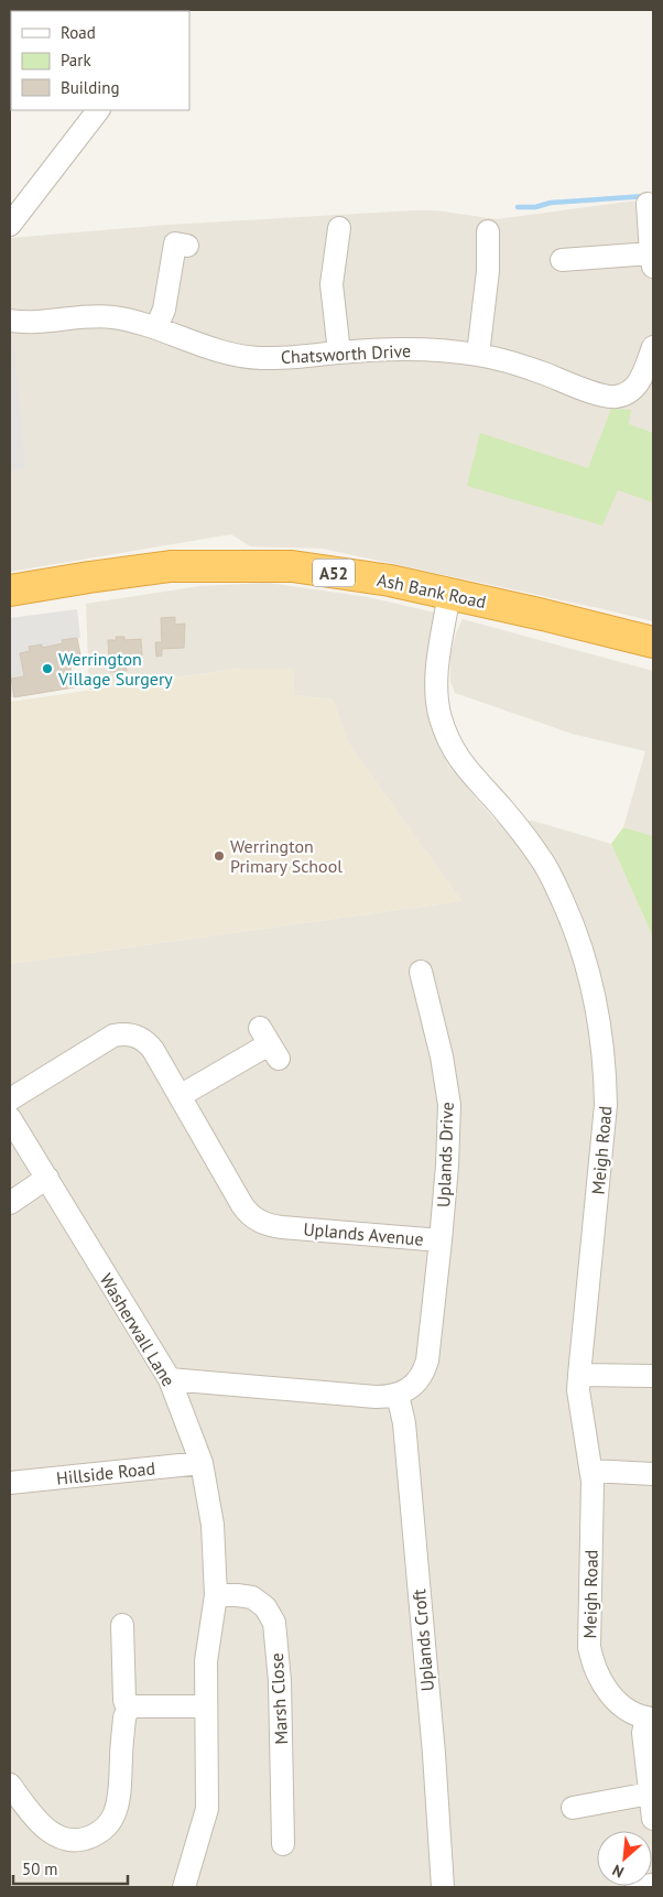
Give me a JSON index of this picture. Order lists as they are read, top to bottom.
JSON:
{
  "streets": {
    "highway": ["A52", "Ash Bank Road"],
    "street": [
      "Chatsworth Drive",
      "Meigh Road",
      "Uplands Drive",
      "Uplands Avenue",
      "Washerwall Lane",
      "Hillside Road",
      "Uplands Croft",
      "Marsh Close"
    ]
  },
  "crossings": [
    ["Ash Bank Road", "Meigh Road"],
    ["Uplands Drive", "Uplands Avenue"],
    ["Uplands Avenue", "Uplands Croft"],
    ["Washerwall Lane", "Hillside Road"],
    ["Washerwall Lane", "Marsh Close"]
  ],
  "places": ["Werrington Village Surgery", "Werrington Primary School"],
  "legend": ["Road", "Park", "Building"],
  "scale_bar": "50 m",
  "north": "bottom left"
}
